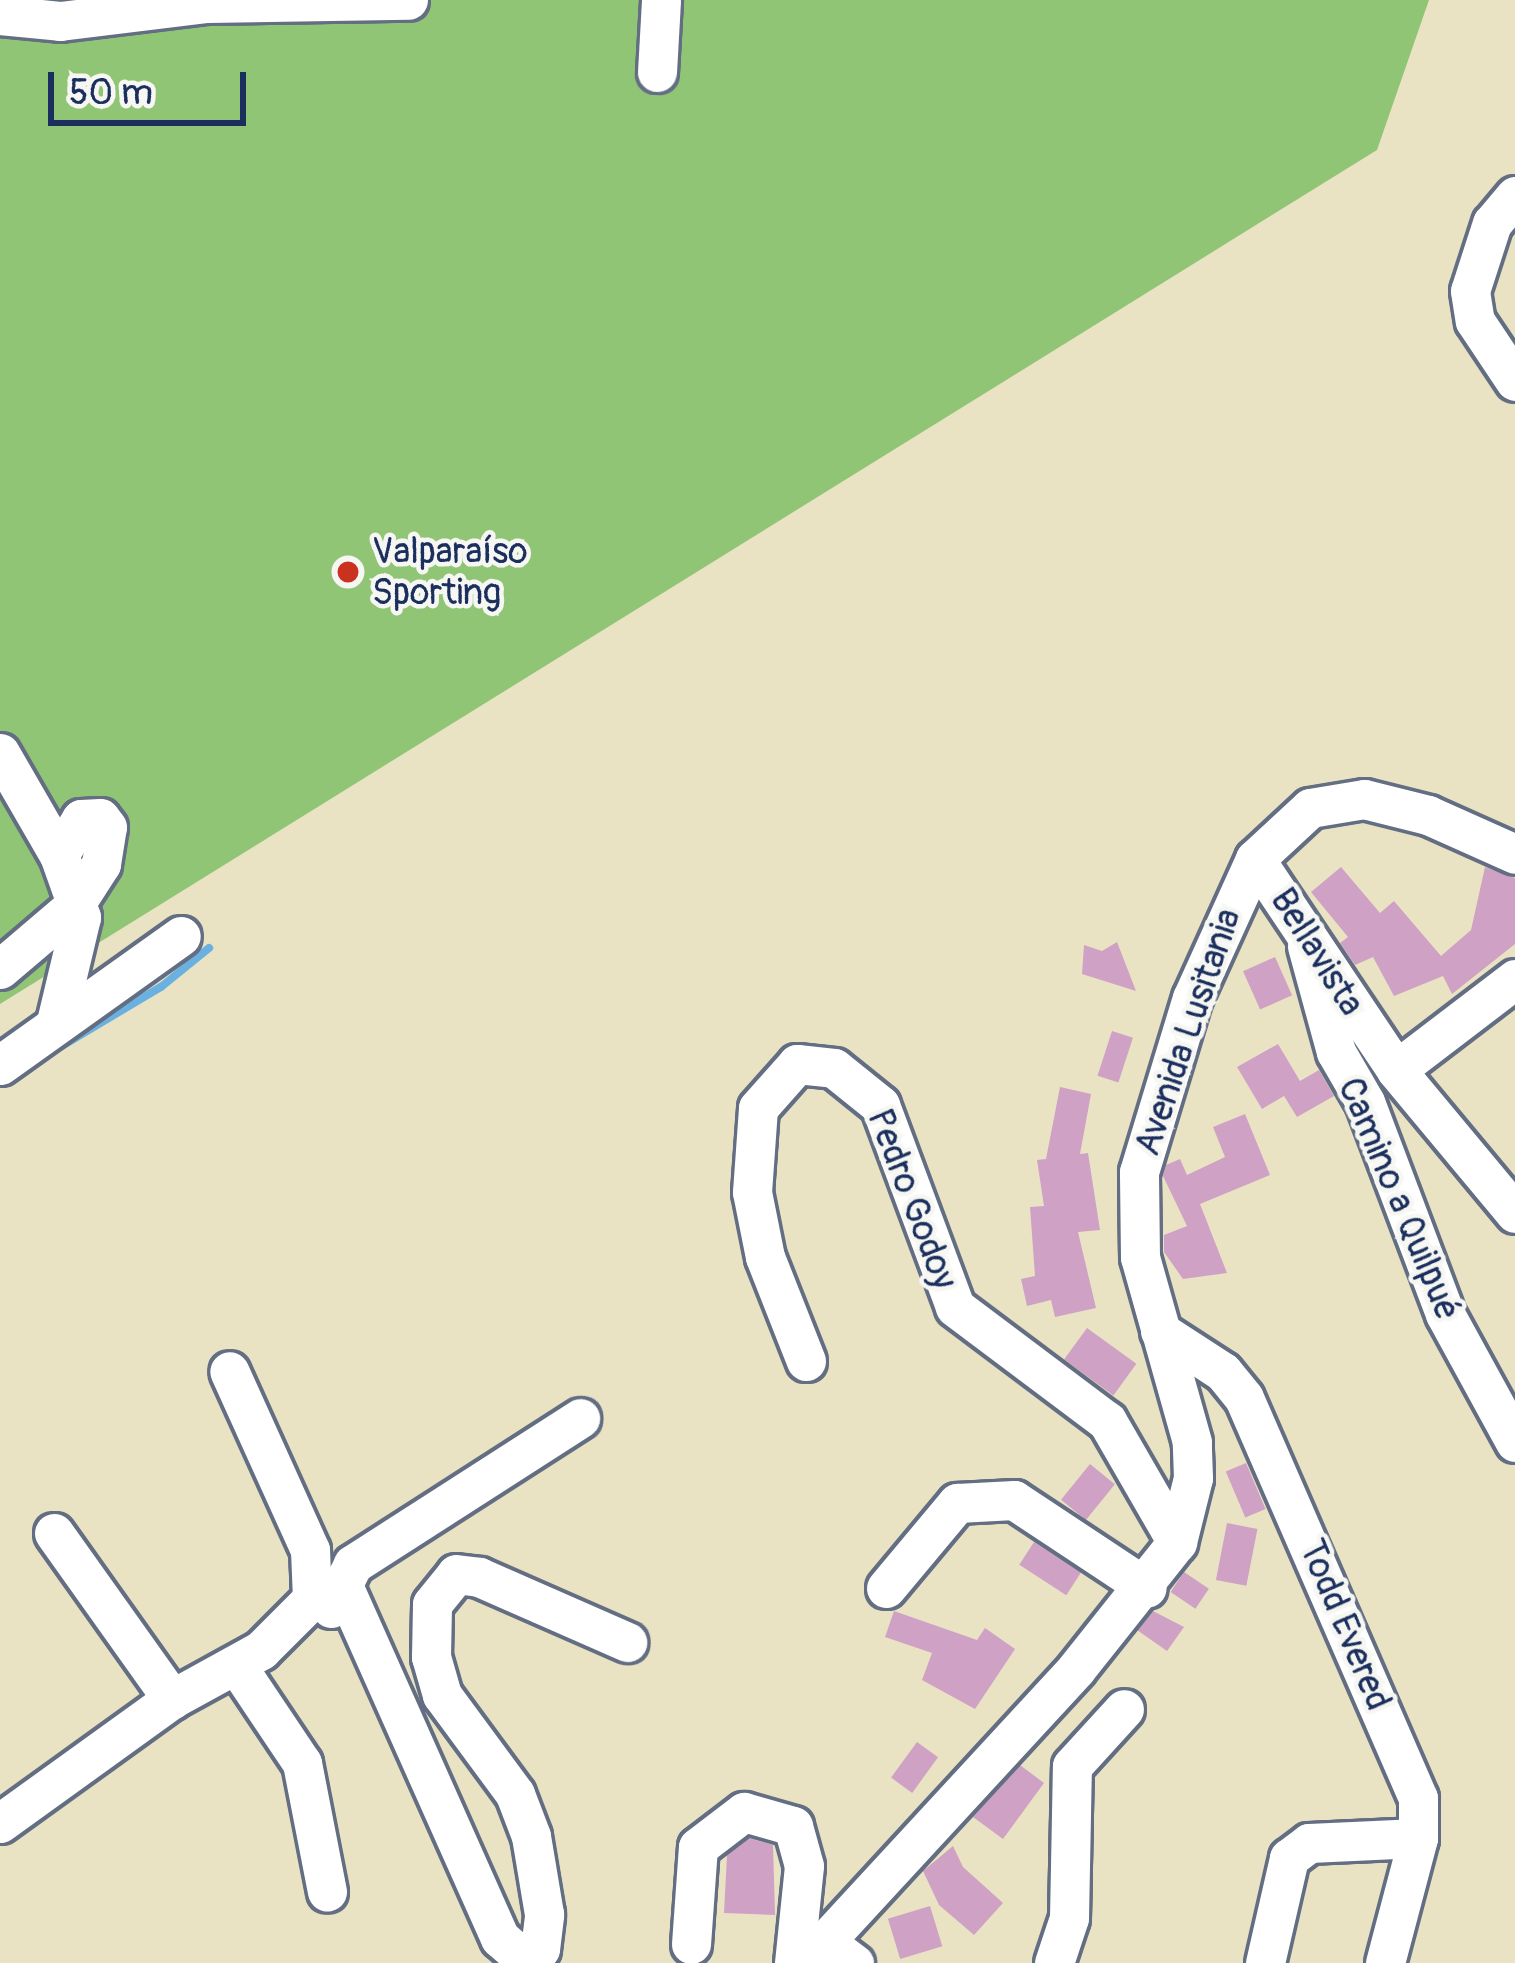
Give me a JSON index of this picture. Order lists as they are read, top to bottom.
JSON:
{
  "streets": {
    "street": [
      "Bellavista",
      "Avenida Lusitania",
      "Pedro Godoy",
      "Camino a Quilpué",
      "Todd Evered"
    ]
  },
  "crossings": [
    ["Bellavista", "Avenida Lusitania"],
    ["Bellavista", "Camino a Quilpué"],
    ["Avenida Lusitania", "Pedro Godoy"],
    ["Avenida Lusitania", "Todd Evered"]
  ],
  "places": ["Valparaíso Sporting"],
  "scale_bar": "50 m"
}
